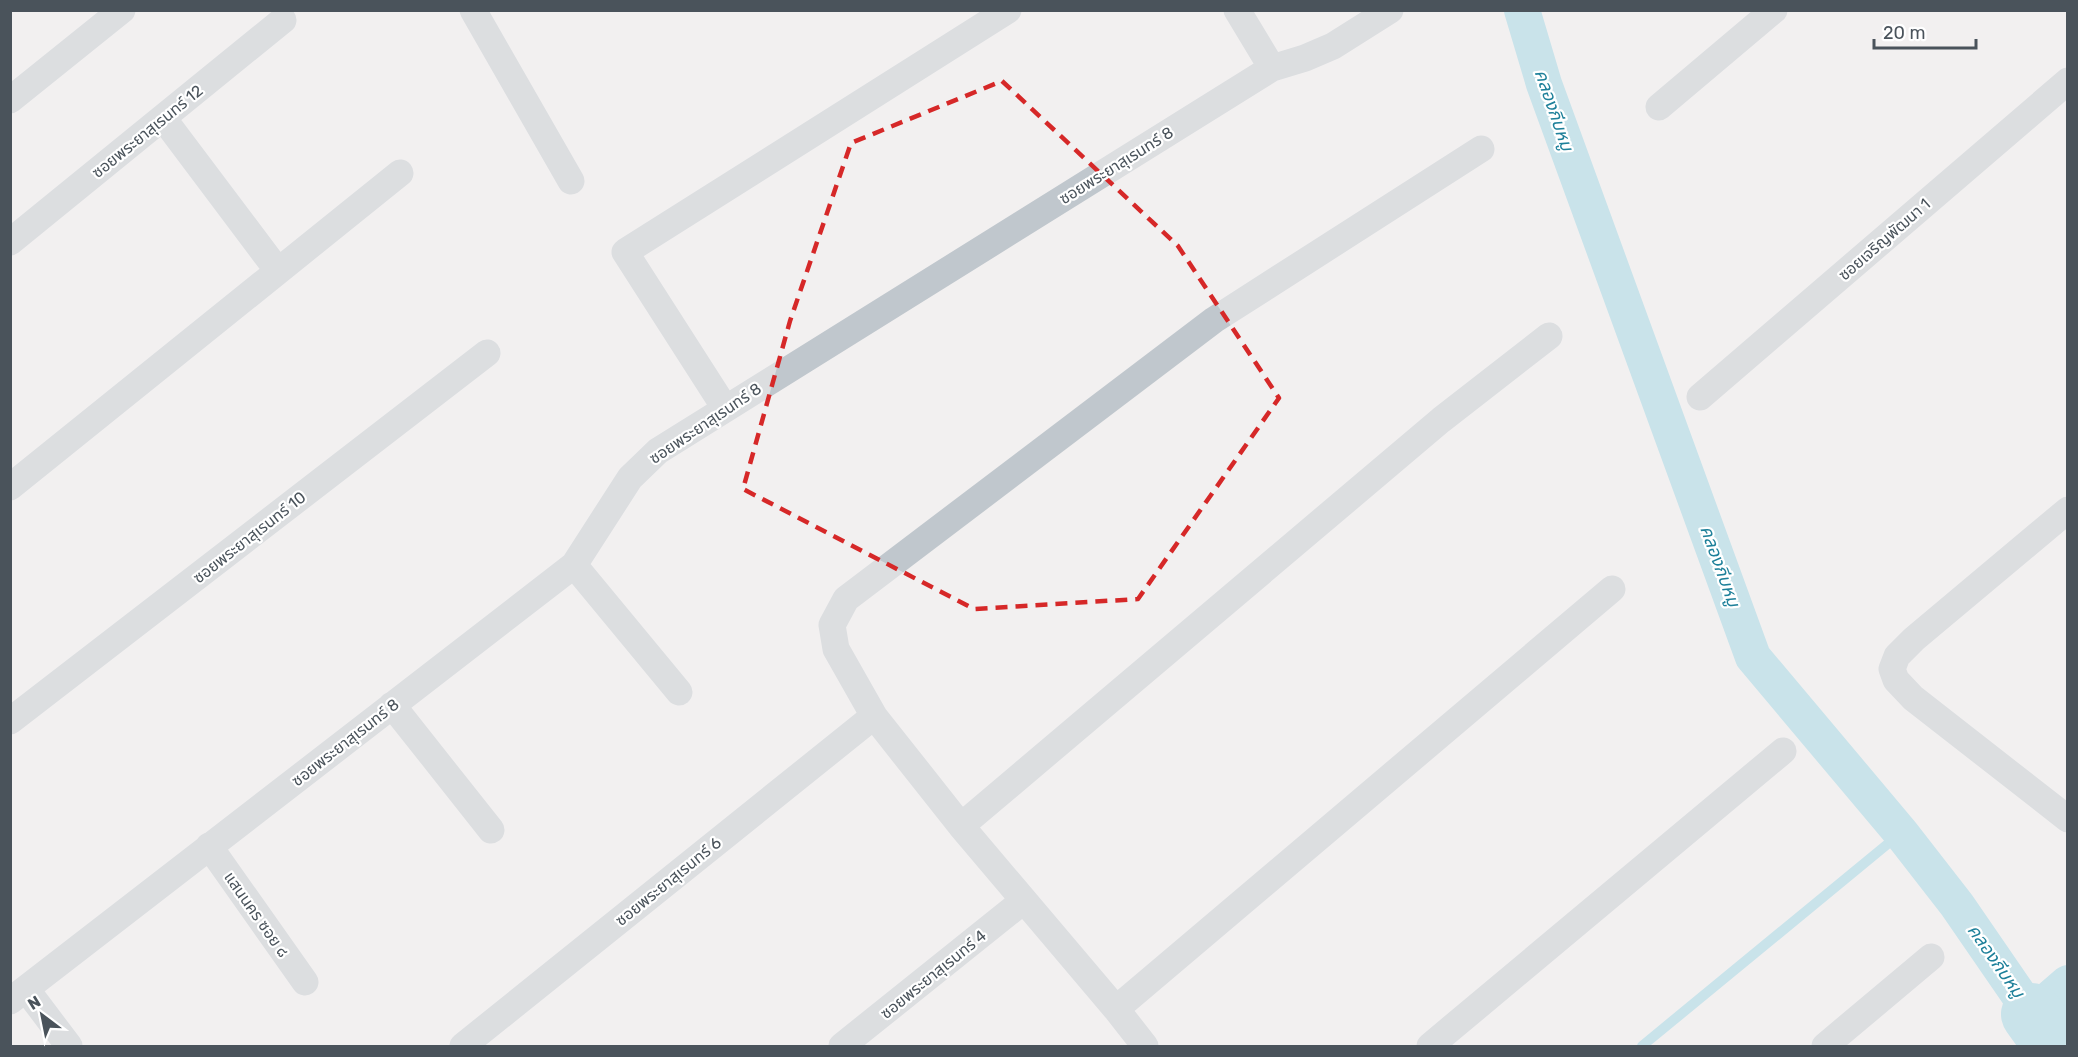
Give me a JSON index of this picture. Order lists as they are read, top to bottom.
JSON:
{
  "streets": {
    "street": [
      "ซอยพระยาสุเรนทร์ 12",
      "ซอยพระยาสุเรนทร์ 8",
      "ซอยเจริญพัฒนา 1",
      "ซอยพระยาสุเรนทร์ 10",
      "ซอยพระยาสุเรนทร์ 6",
      "แสนนคร ซอย ๘",
      "ซอยพระยาสุเรนทร์ 4"
    ]
  },
  "crossings": [
    ["ซอยพระยาสุเรนทร์ 8", "แสนนคร ซอย ๘"]
  ],
  "water": ["คลองกีบหมู"],
  "scale_bar": "20 m",
  "north": "top left"
}
